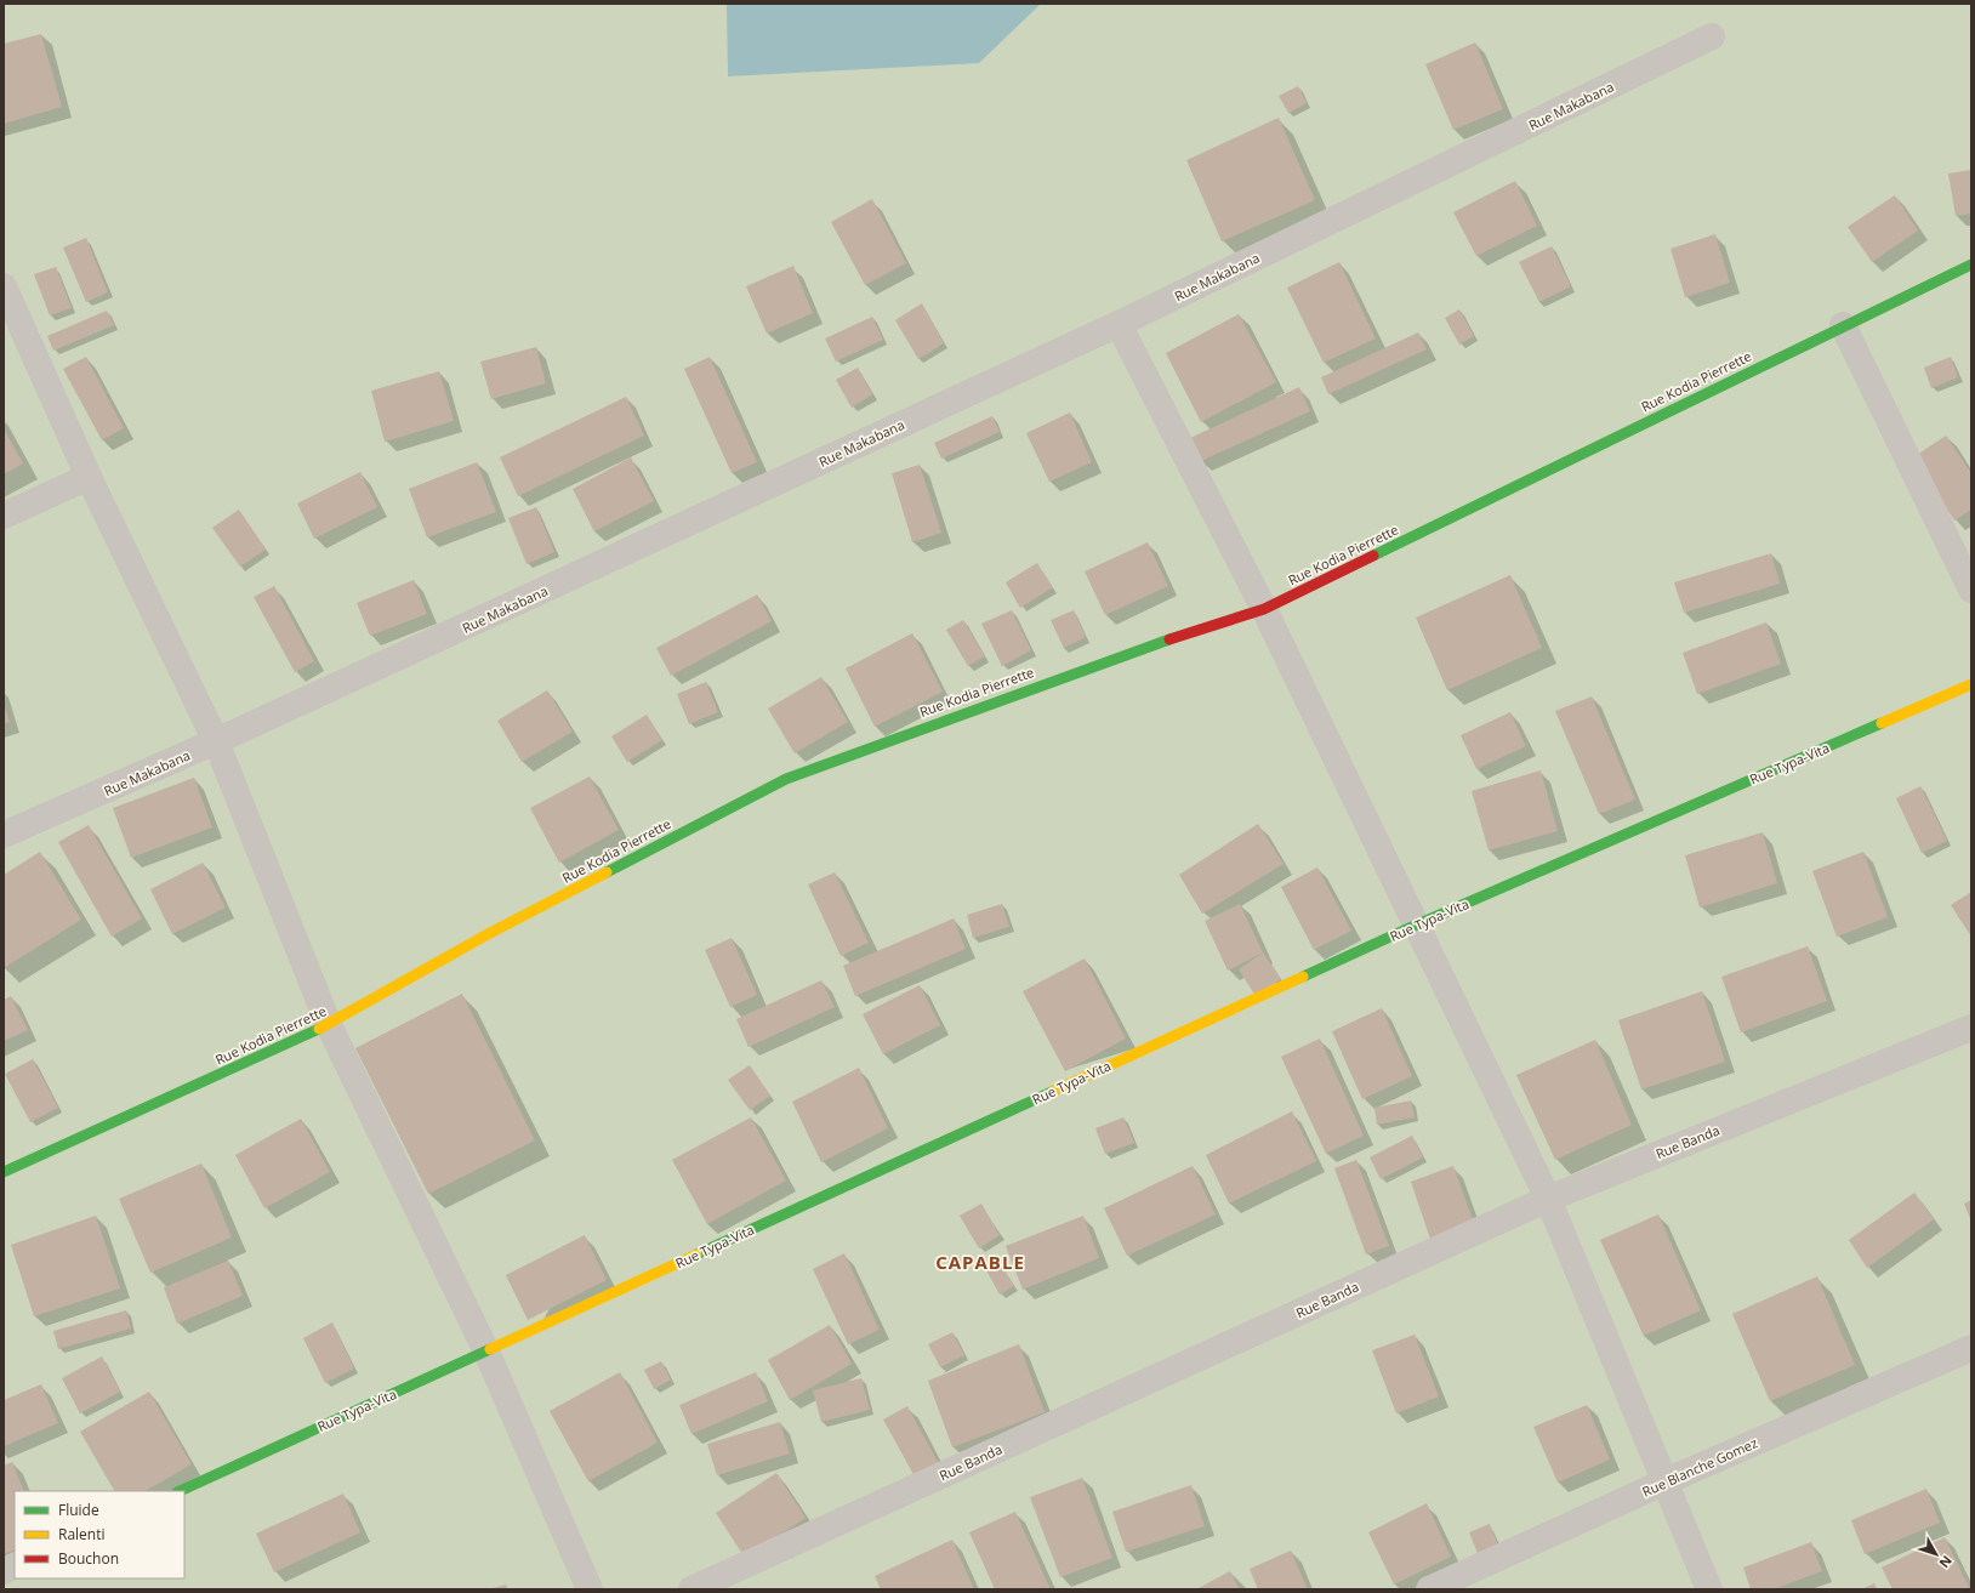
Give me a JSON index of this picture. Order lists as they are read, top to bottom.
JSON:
{
  "streets": {
    "street": [
      "Rue Makabana",
      "Rue Kodia Pierrette",
      "Rue Typa-Vita",
      "Rue Banda",
      "Rue Blanche Gomez"
    ]
  },
  "districts": ["CAPABLE"],
  "legend": ["Fluide", "Ralenti", "Bouchon"],
  "north": "bottom right"
}
